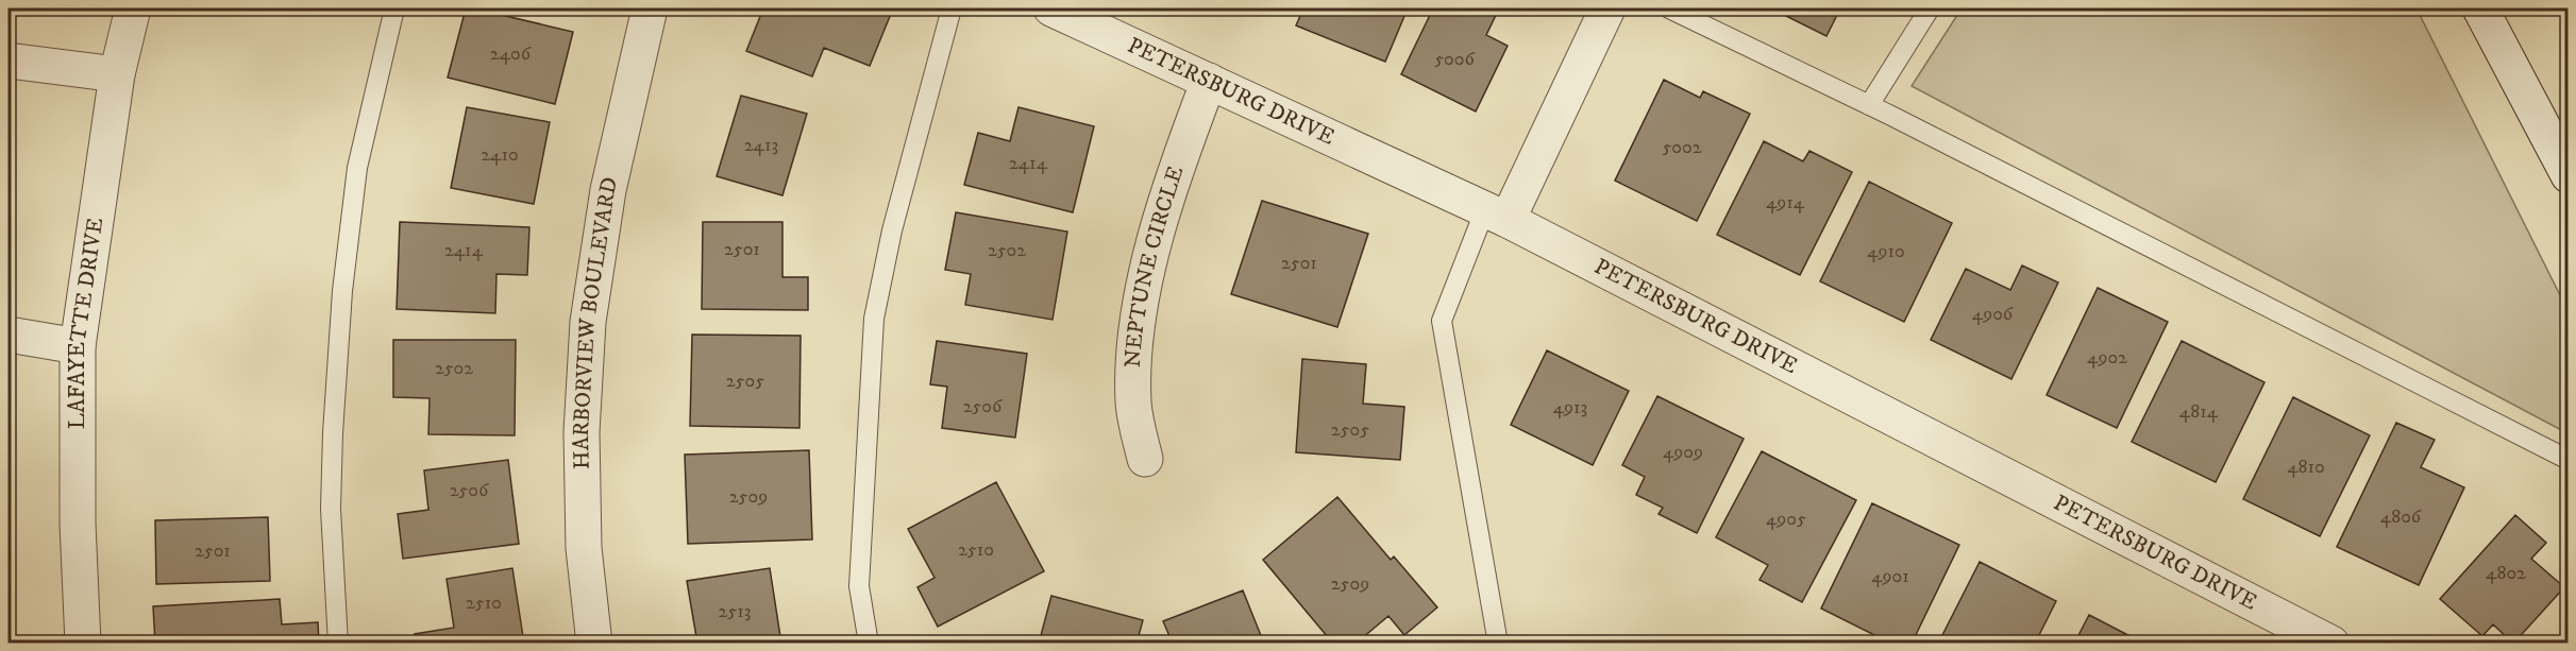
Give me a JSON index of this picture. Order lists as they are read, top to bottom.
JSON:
{
  "streets": {
    "street": [
      "PETERSBURG DRIVE",
      "NEPTUNE CIRCLE",
      "LAFAYETTE DRIVE",
      "HARBORVIEW BOULEVARD"
    ]
  },
  "crossings": [
    ["PETERSBURG DRIVE", "NEPTUNE CIRCLE"]
  ],
  "house_numbers": [
    "2406",
    "5006",
    "2413",
    "5002",
    "2410",
    "2414",
    "4914",
    "2501",
    "2414",
    "2502",
    "4910",
    "2501",
    "4906",
    "4902",
    "2502",
    "2505",
    "2506",
    "4913",
    "4814",
    "2505",
    "4909",
    "4810",
    "2506",
    "2509",
    "4806",
    "4905",
    "2510",
    "2501",
    "4802",
    "4901",
    "2509",
    "2510",
    "2513"
  ]
}
